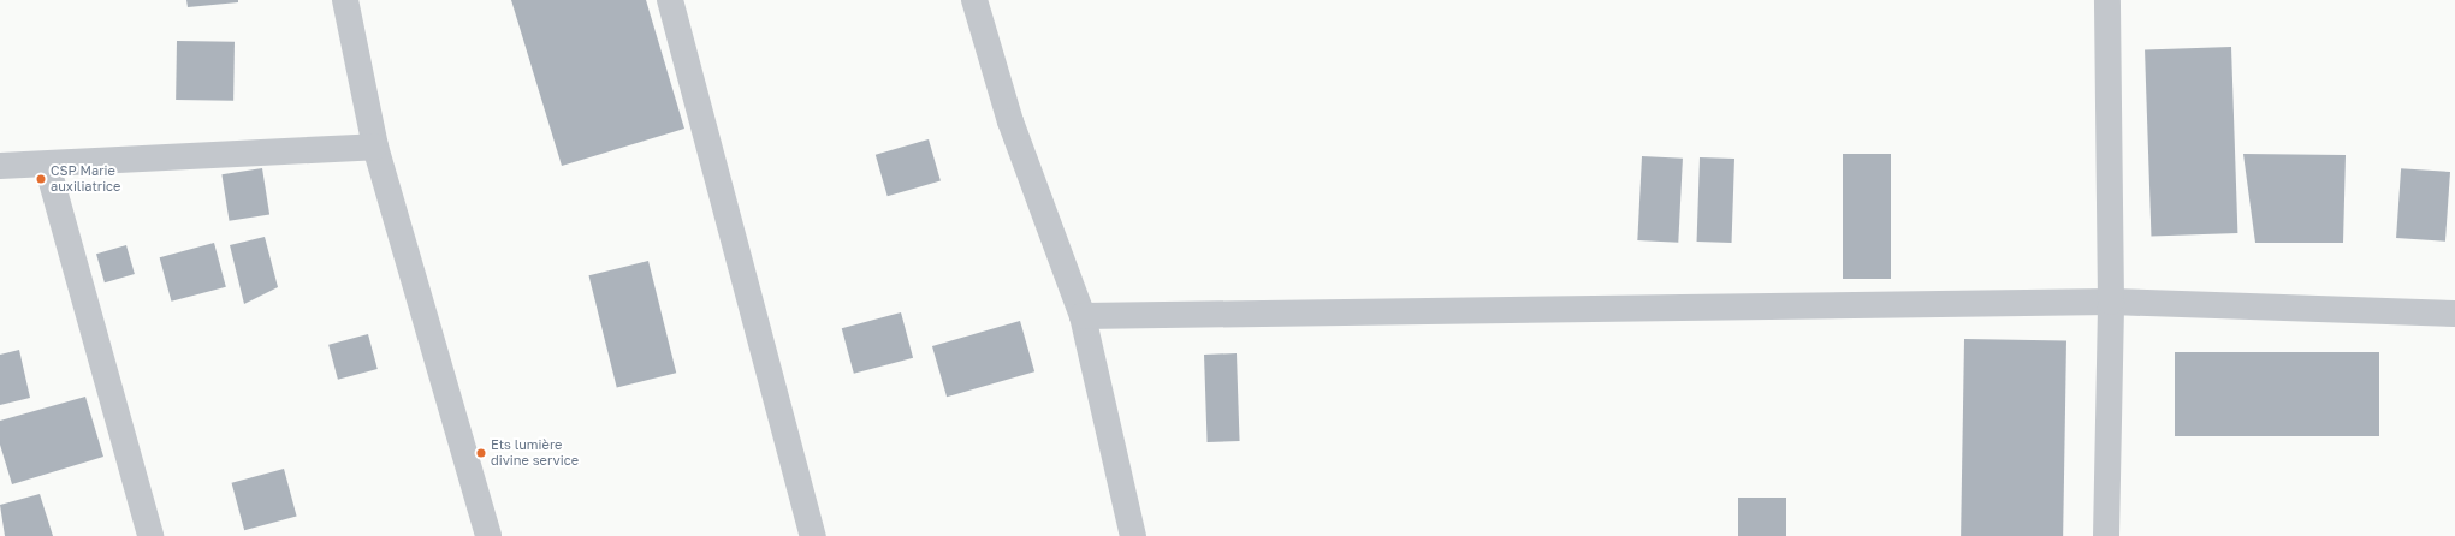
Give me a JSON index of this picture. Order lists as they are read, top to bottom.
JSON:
{
  "places": ["CSP Marie auxiliatrice", "Ets lumière divine service"]
}
